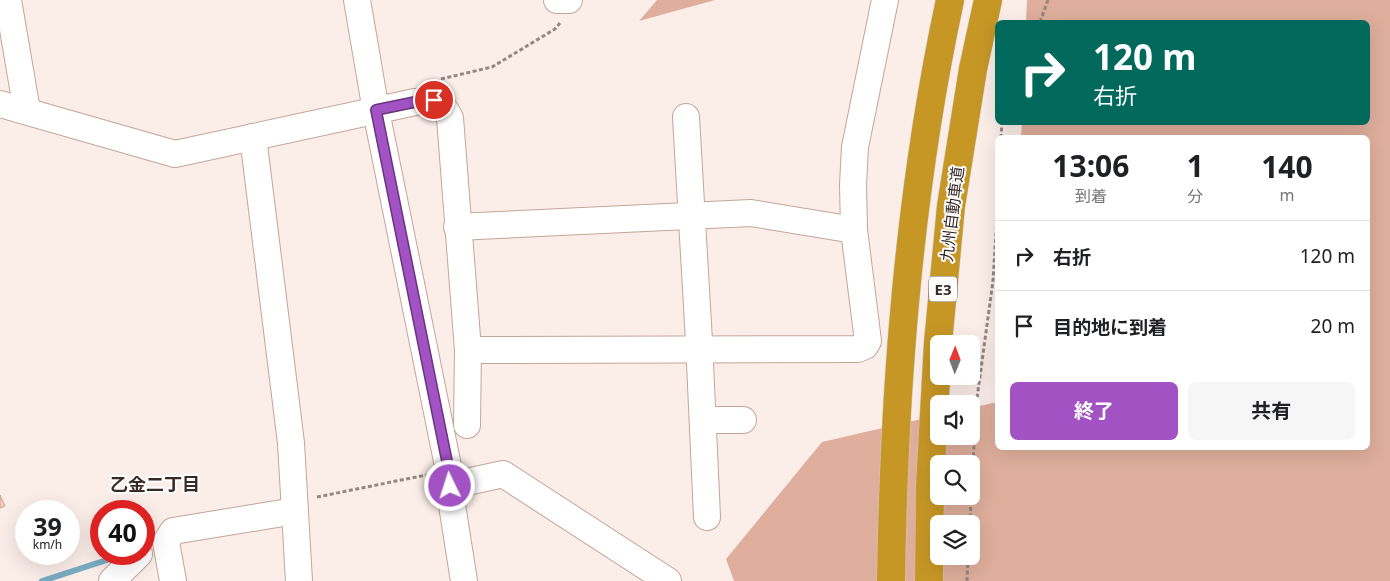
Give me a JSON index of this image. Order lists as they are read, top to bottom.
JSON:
{
  "streets": {
    "highway": ["九州自動車道", "E3"]
  },
  "districts": ["乙金二丁目"],
  "north": "top",
  "page": {
    "turn": ["120 m", "右折"],
    "eta": [
      "13:06",
      "到着",
      "1",
      "分",
      "140",
      "m"
    ],
    "list": [
      {
        "name": "右折",
        "value": "120 m"
      },
      {
        "name": "目的地に到着",
        "value": "20 m"
      }
    ],
    "buttons": ["終了", "共有"],
    "speed": "39 km/h",
    "limit": "40"
  }
}
